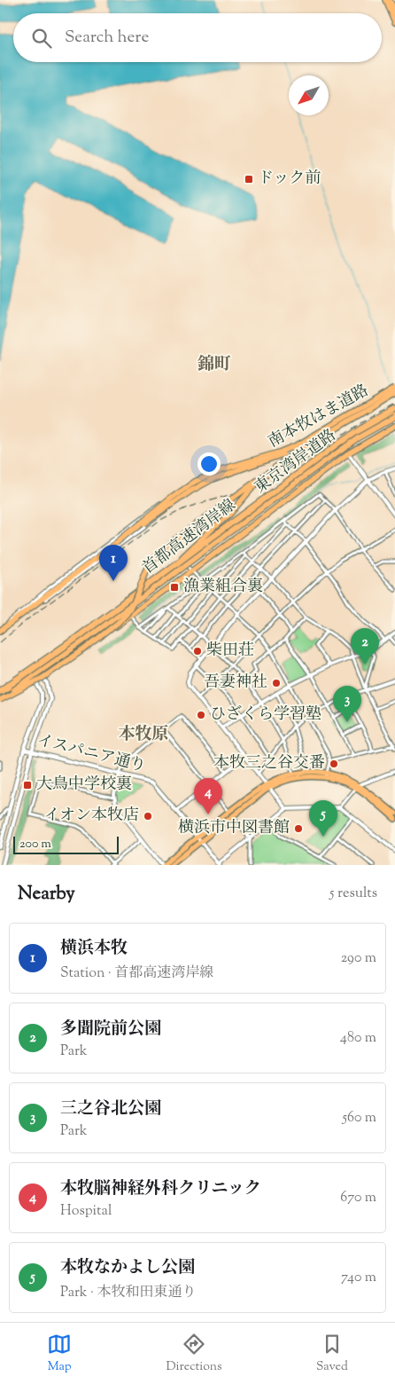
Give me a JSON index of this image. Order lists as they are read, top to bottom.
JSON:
{
  "streets": {
    "highway": ["南本牧はま道路", "東京湾岸道路", "首都高速湾岸線"],
    "street": ["イスパニア通り"]
  },
  "crossings": [
    ["東京湾岸道路", "首都高速湾岸線"]
  ],
  "districts": ["錦町", "本牧原"],
  "places": {
    "transit": ["ドック前", "漁業組合裏", "大鳥中学校裏"],
    "other": [
      "柴田荘",
      "吾妻神社",
      "ひざくら学習塾",
      "本牧三之谷交番",
      "イオン本牧店",
      "横浜市中図書館"
    ]
  },
  "scale_bar": "200 m",
  "north": "bottom left",
  "page": {
    "search": "Search here",
    "pins": [
      "1",
      "2",
      "3",
      "4",
      "5"
    ],
    "scale": "200 m",
    "heading": ["Nearby", "5 results"],
    "list": [
      {
        "mark": "1",
        "name": "横浜本牧",
        "note": "Station · 首都高速湾岸線",
        "value": "290 m"
      },
      {
        "mark": "2",
        "name": "多聞院前公園",
        "note": "Park",
        "value": "480 m"
      },
      {
        "mark": "3",
        "name": "三之谷北公園",
        "note": "Park",
        "value": "560 m"
      },
      {
        "mark": "4",
        "name": "本牧脳神経外科クリニック",
        "note": "Hospital",
        "value": "670 m"
      },
      {
        "mark": "5",
        "name": "本牧なかよし公園",
        "note": "Park · 本牧和田東通り",
        "value": "740 m"
      }
    ],
    "nav": ["Map", "Directions", "Saved"]
  }
}
